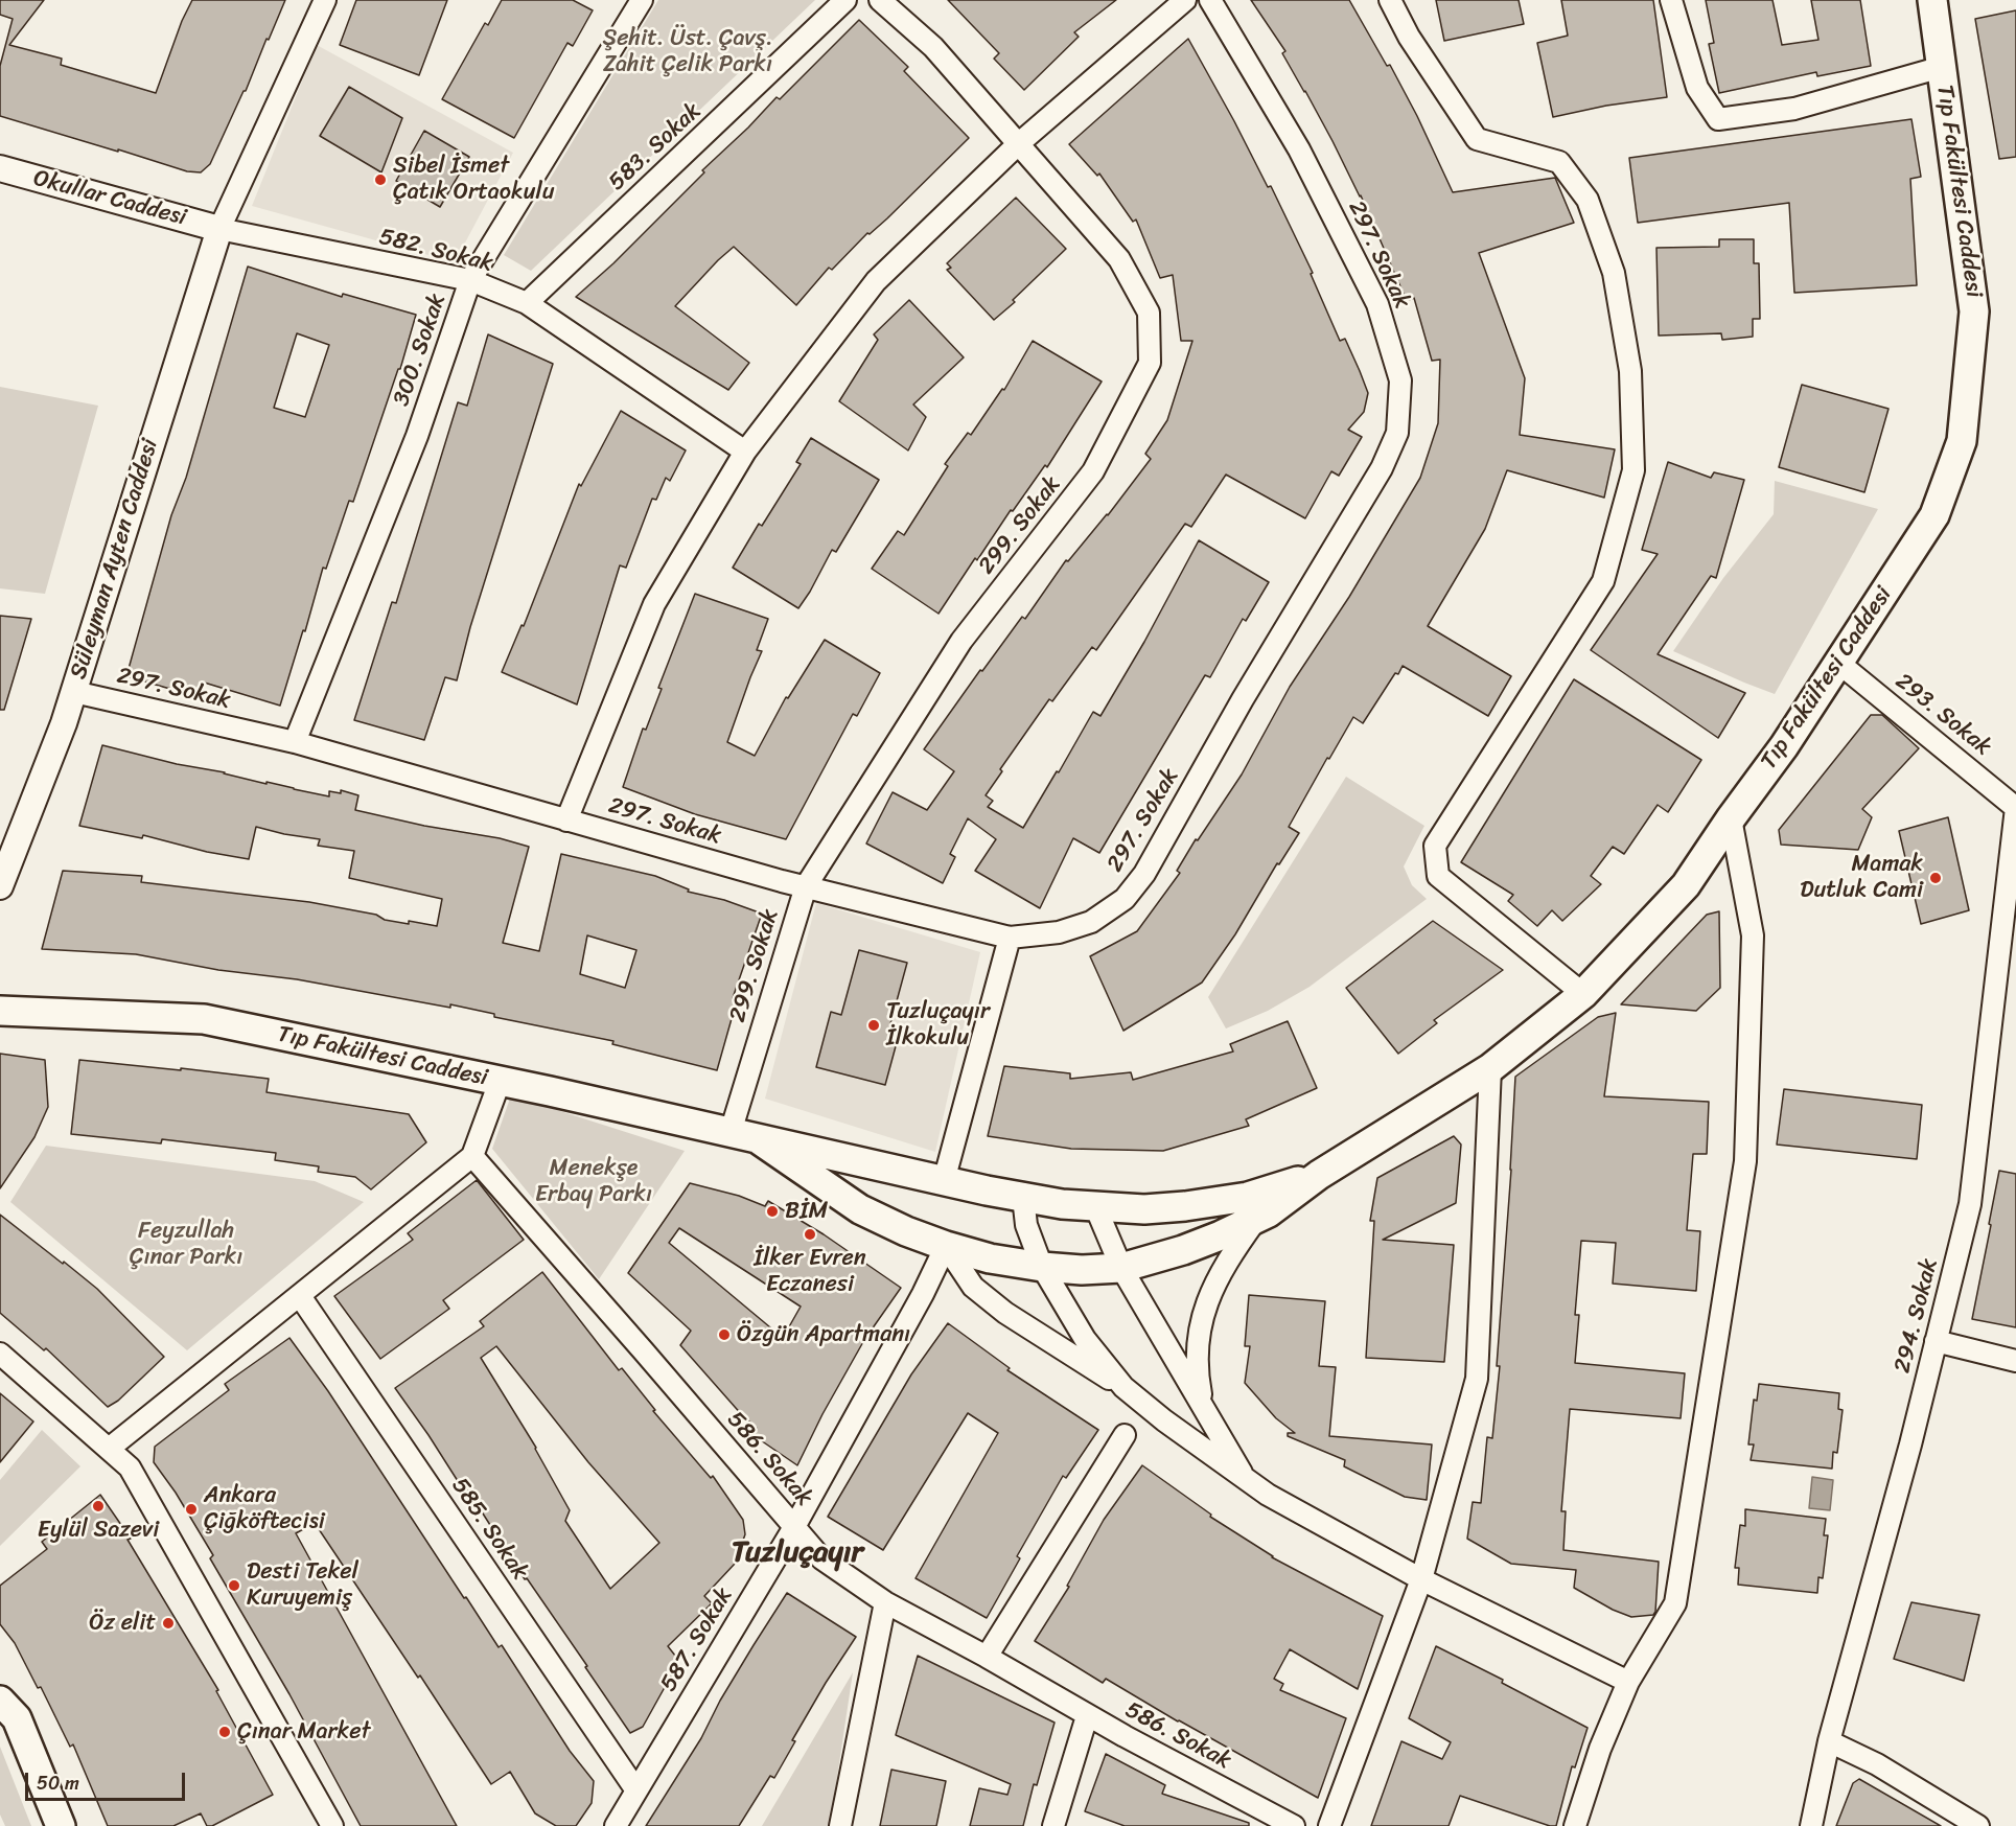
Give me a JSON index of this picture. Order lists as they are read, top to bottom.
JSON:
{
  "streets": {
    "main road": ["Tıp Fakültesi Caddesi"],
    "street": [
      "583. Sokak",
      "Okullar Caddesi",
      "582. Sokak",
      "297. Sokak",
      "300. Sokak",
      "299. Sokak",
      "Süleyman Ayten Caddesi",
      "293. Sokak",
      "294. Sokak",
      "586. Sokak",
      "585. Sokak",
      "587. Sokak"
    ]
  },
  "crossings": [
    ["583. Sokak", "582. Sokak"],
    ["Tıp Fakültesi Caddesi", "299. Sokak"],
    ["Tıp Fakültesi Caddesi", "293. Sokak"],
    ["Okullar Caddesi", "582. Sokak"],
    ["Okullar Caddesi", "Süleyman Ayten Caddesi"],
    ["582. Sokak", "300. Sokak"],
    ["582. Sokak", "Süleyman Ayten Caddesi"],
    ["297. Sokak", "300. Sokak"],
    ["297. Sokak", "299. Sokak"],
    ["297. Sokak", "Süleyman Ayten Caddesi"],
    ["293. Sokak", "294. Sokak"],
    ["586. Sokak", "587. Sokak"],
    ["585. Sokak", "587. Sokak"]
  ],
  "districts": ["Tuzluçayır"],
  "parks": ["Şehit. Üst. Çavş. Zahit Çelik Parkı", "Menekşe Erbay Parkı", "Feyzullah Çınar Parkı"],
  "places": [
    "Sibel İsmet Çatık Ortaokulu",
    "Mamak Dutluk Cami",
    "Tuzluçayır İlkokulu",
    "BİM",
    "İlker Evren Eczanesi",
    "Özgün Apartmanı",
    "Eylül Sazevi",
    "Ankara Çiğköftecisi",
    "Desti Tekel Kuruyemiş",
    "Öz elit",
    "Çınar Market"
  ],
  "scale_bar": "50 m"
}
